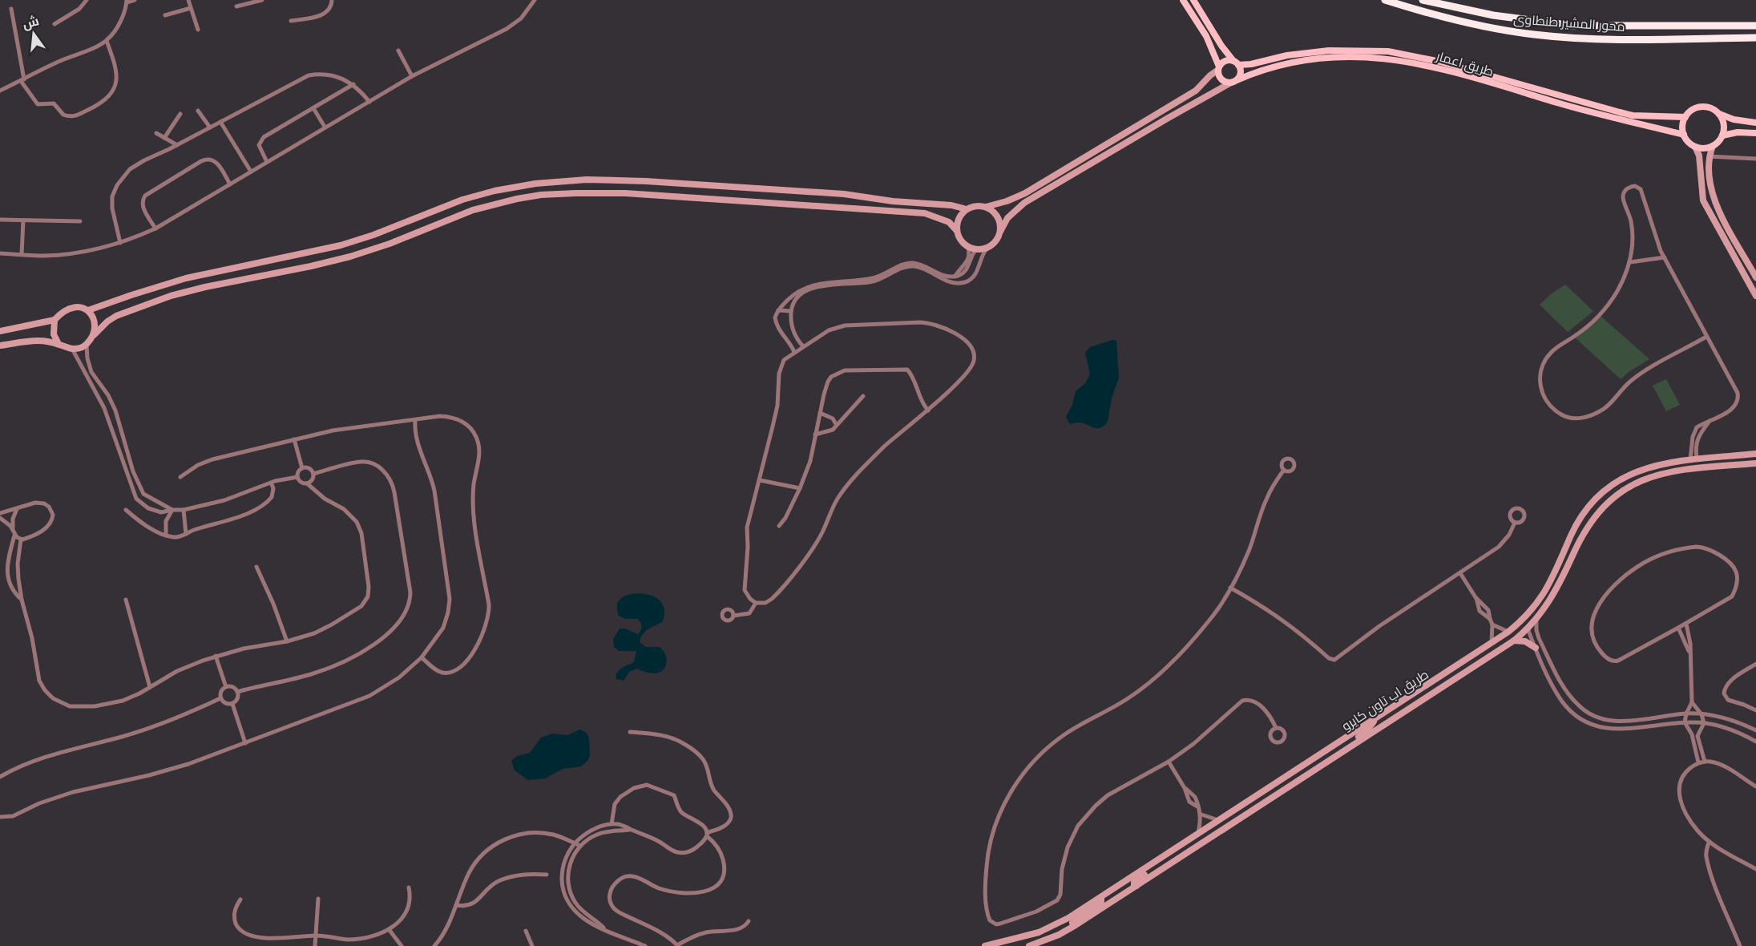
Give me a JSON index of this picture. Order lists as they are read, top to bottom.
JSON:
{
  "streets": {
    "highway": ["محور المشير طنطاوى"],
    "main road": ["طريق اعمار"],
    "street": ["طريق اب تاون كايرو"]
  },
  "north": "top"
}
